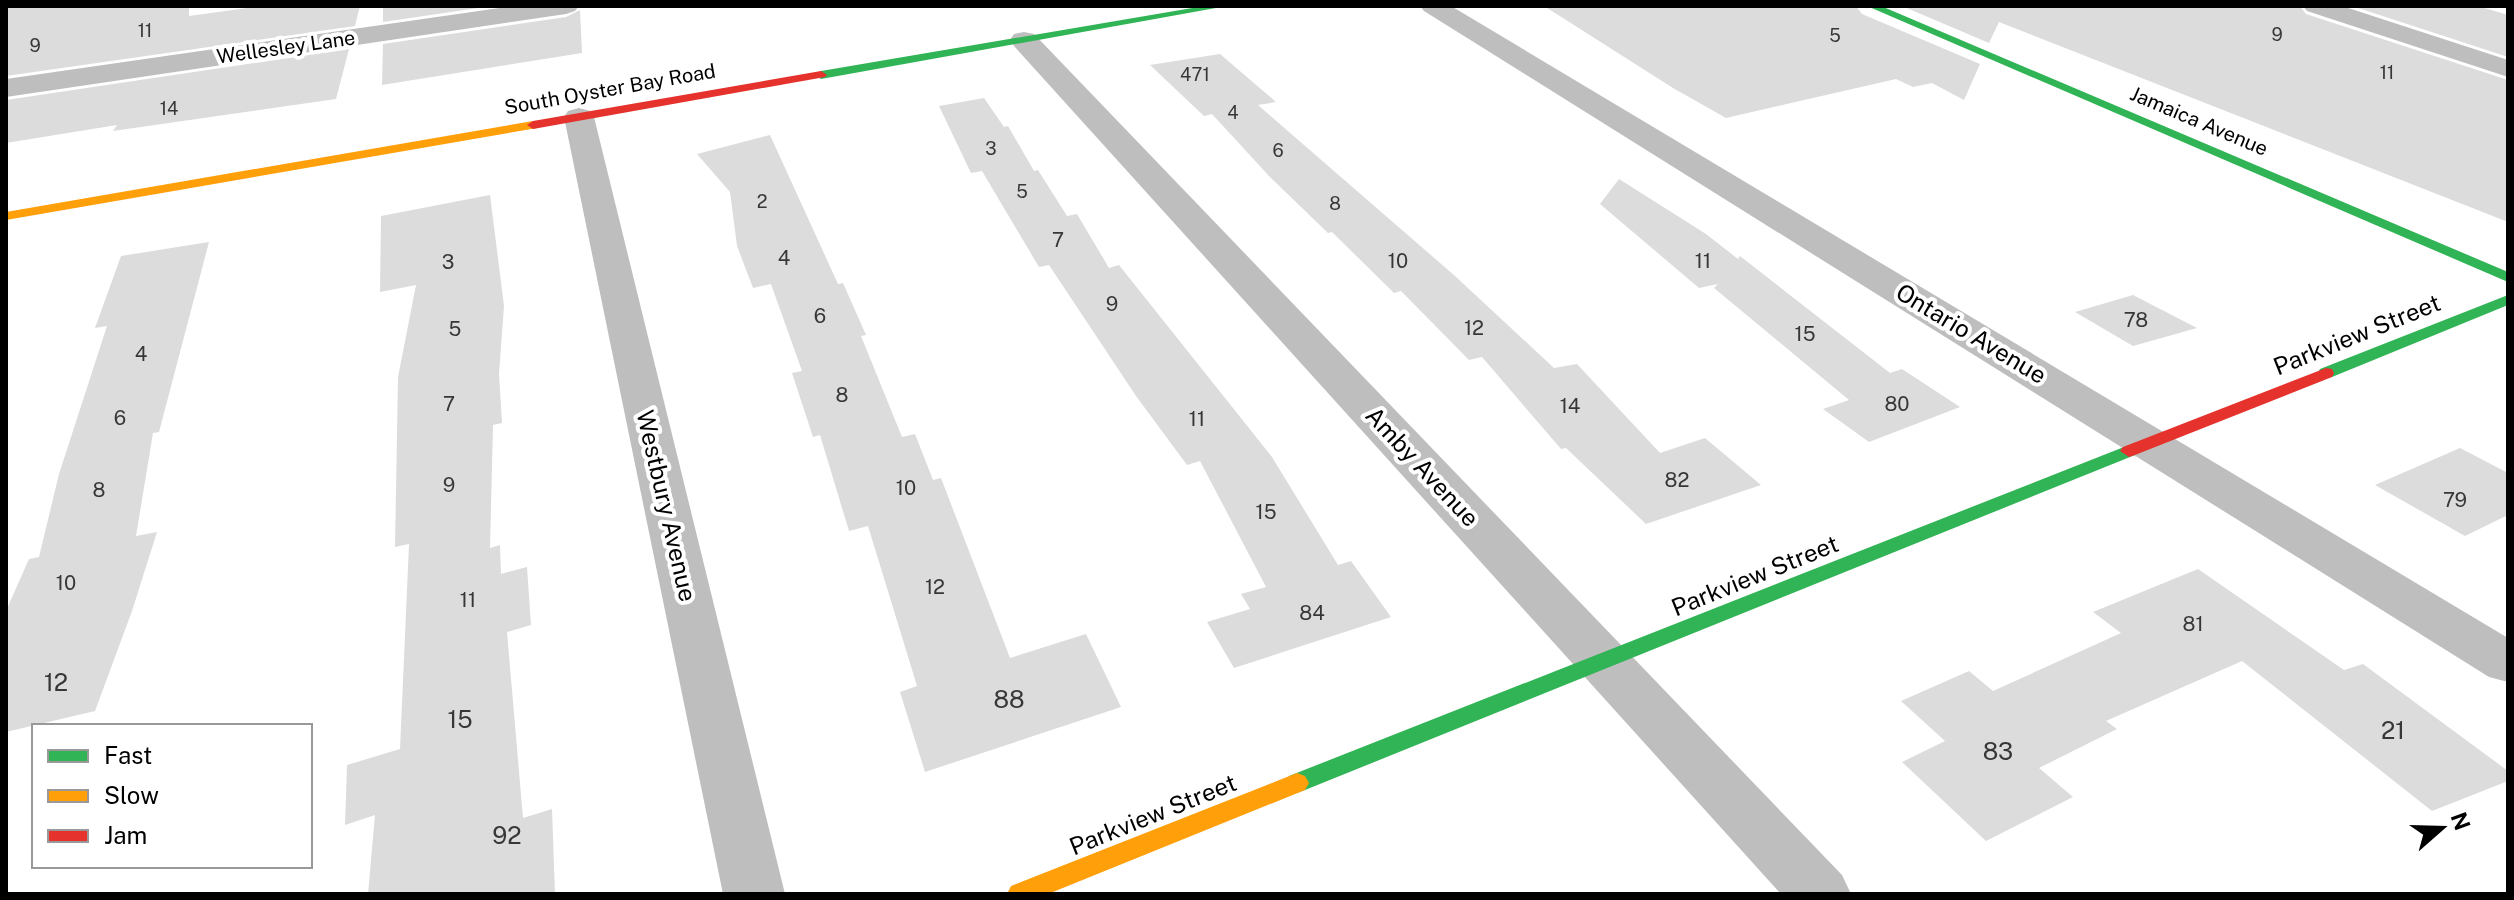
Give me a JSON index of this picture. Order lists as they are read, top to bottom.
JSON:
{
  "streets": {
    "street": [
      "Wellesley Lane",
      "South Oyster Bay Road",
      "Jamaica Avenue",
      "Ontario Avenue",
      "Parkview Street",
      "Amby Avenue",
      "Westbury Avenue"
    ]
  },
  "crossings": [
    ["South Oyster Bay Road", "Amby Avenue"],
    ["South Oyster Bay Road", "Westbury Avenue"],
    ["Ontario Avenue", "Parkview Street"],
    ["Parkview Street", "Amby Avenue"]
  ],
  "house_numbers": [
    "11",
    "9",
    "5",
    "9",
    "11",
    "471",
    "14",
    "4",
    "3",
    "6",
    "5",
    "2",
    "8",
    "7",
    "4",
    "10",
    "11",
    "3",
    "9",
    "6",
    "78",
    "12",
    "5",
    "15",
    "4",
    "8",
    "7",
    "80",
    "14",
    "6",
    "11",
    "82",
    "9",
    "10",
    "8",
    "79",
    "15",
    "10",
    "12",
    "11",
    "84",
    "81",
    "12",
    "88",
    "15",
    "21",
    "83",
    "92"
  ],
  "legend": ["Fast", "Slow", "Jam"],
  "north": "right"
}
